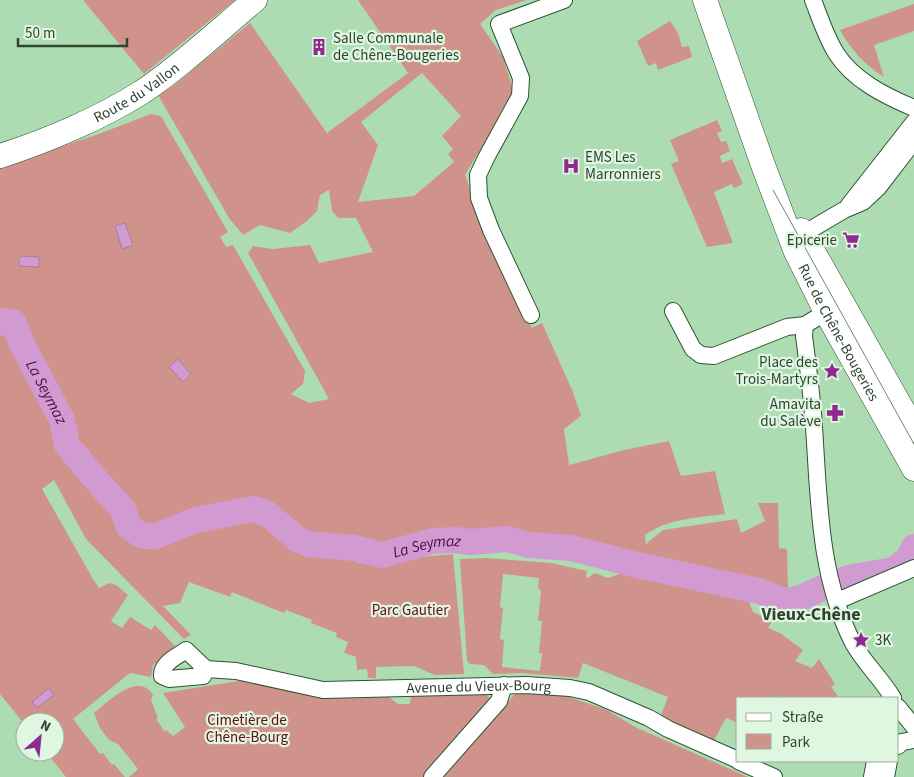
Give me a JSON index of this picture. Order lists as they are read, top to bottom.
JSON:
{
  "streets": {
    "main road": ["Route du Vallon", "Rue de Chêne-Bougeries"],
    "street": ["Avenue du Vieux-Bourg"]
  },
  "districts": ["Vieux-Chêne"],
  "water": ["La Seymaz"],
  "parks": ["Parc Gautier", "Cimetière de Chêne-Bourg"],
  "places": {
    "building": ["Salle Communale de Chêne-Bougeries"],
    "hospital": ["EMS Les Marronniers"],
    "supermarket": ["Epicerie"],
    "place": ["Place des Trois-Martyrs", "3K"],
    "pharmacy": ["Amavita du Salève"]
  },
  "legend": ["Straße", "Park"],
  "scale_bar": "50 m",
  "north": "top right"
}
